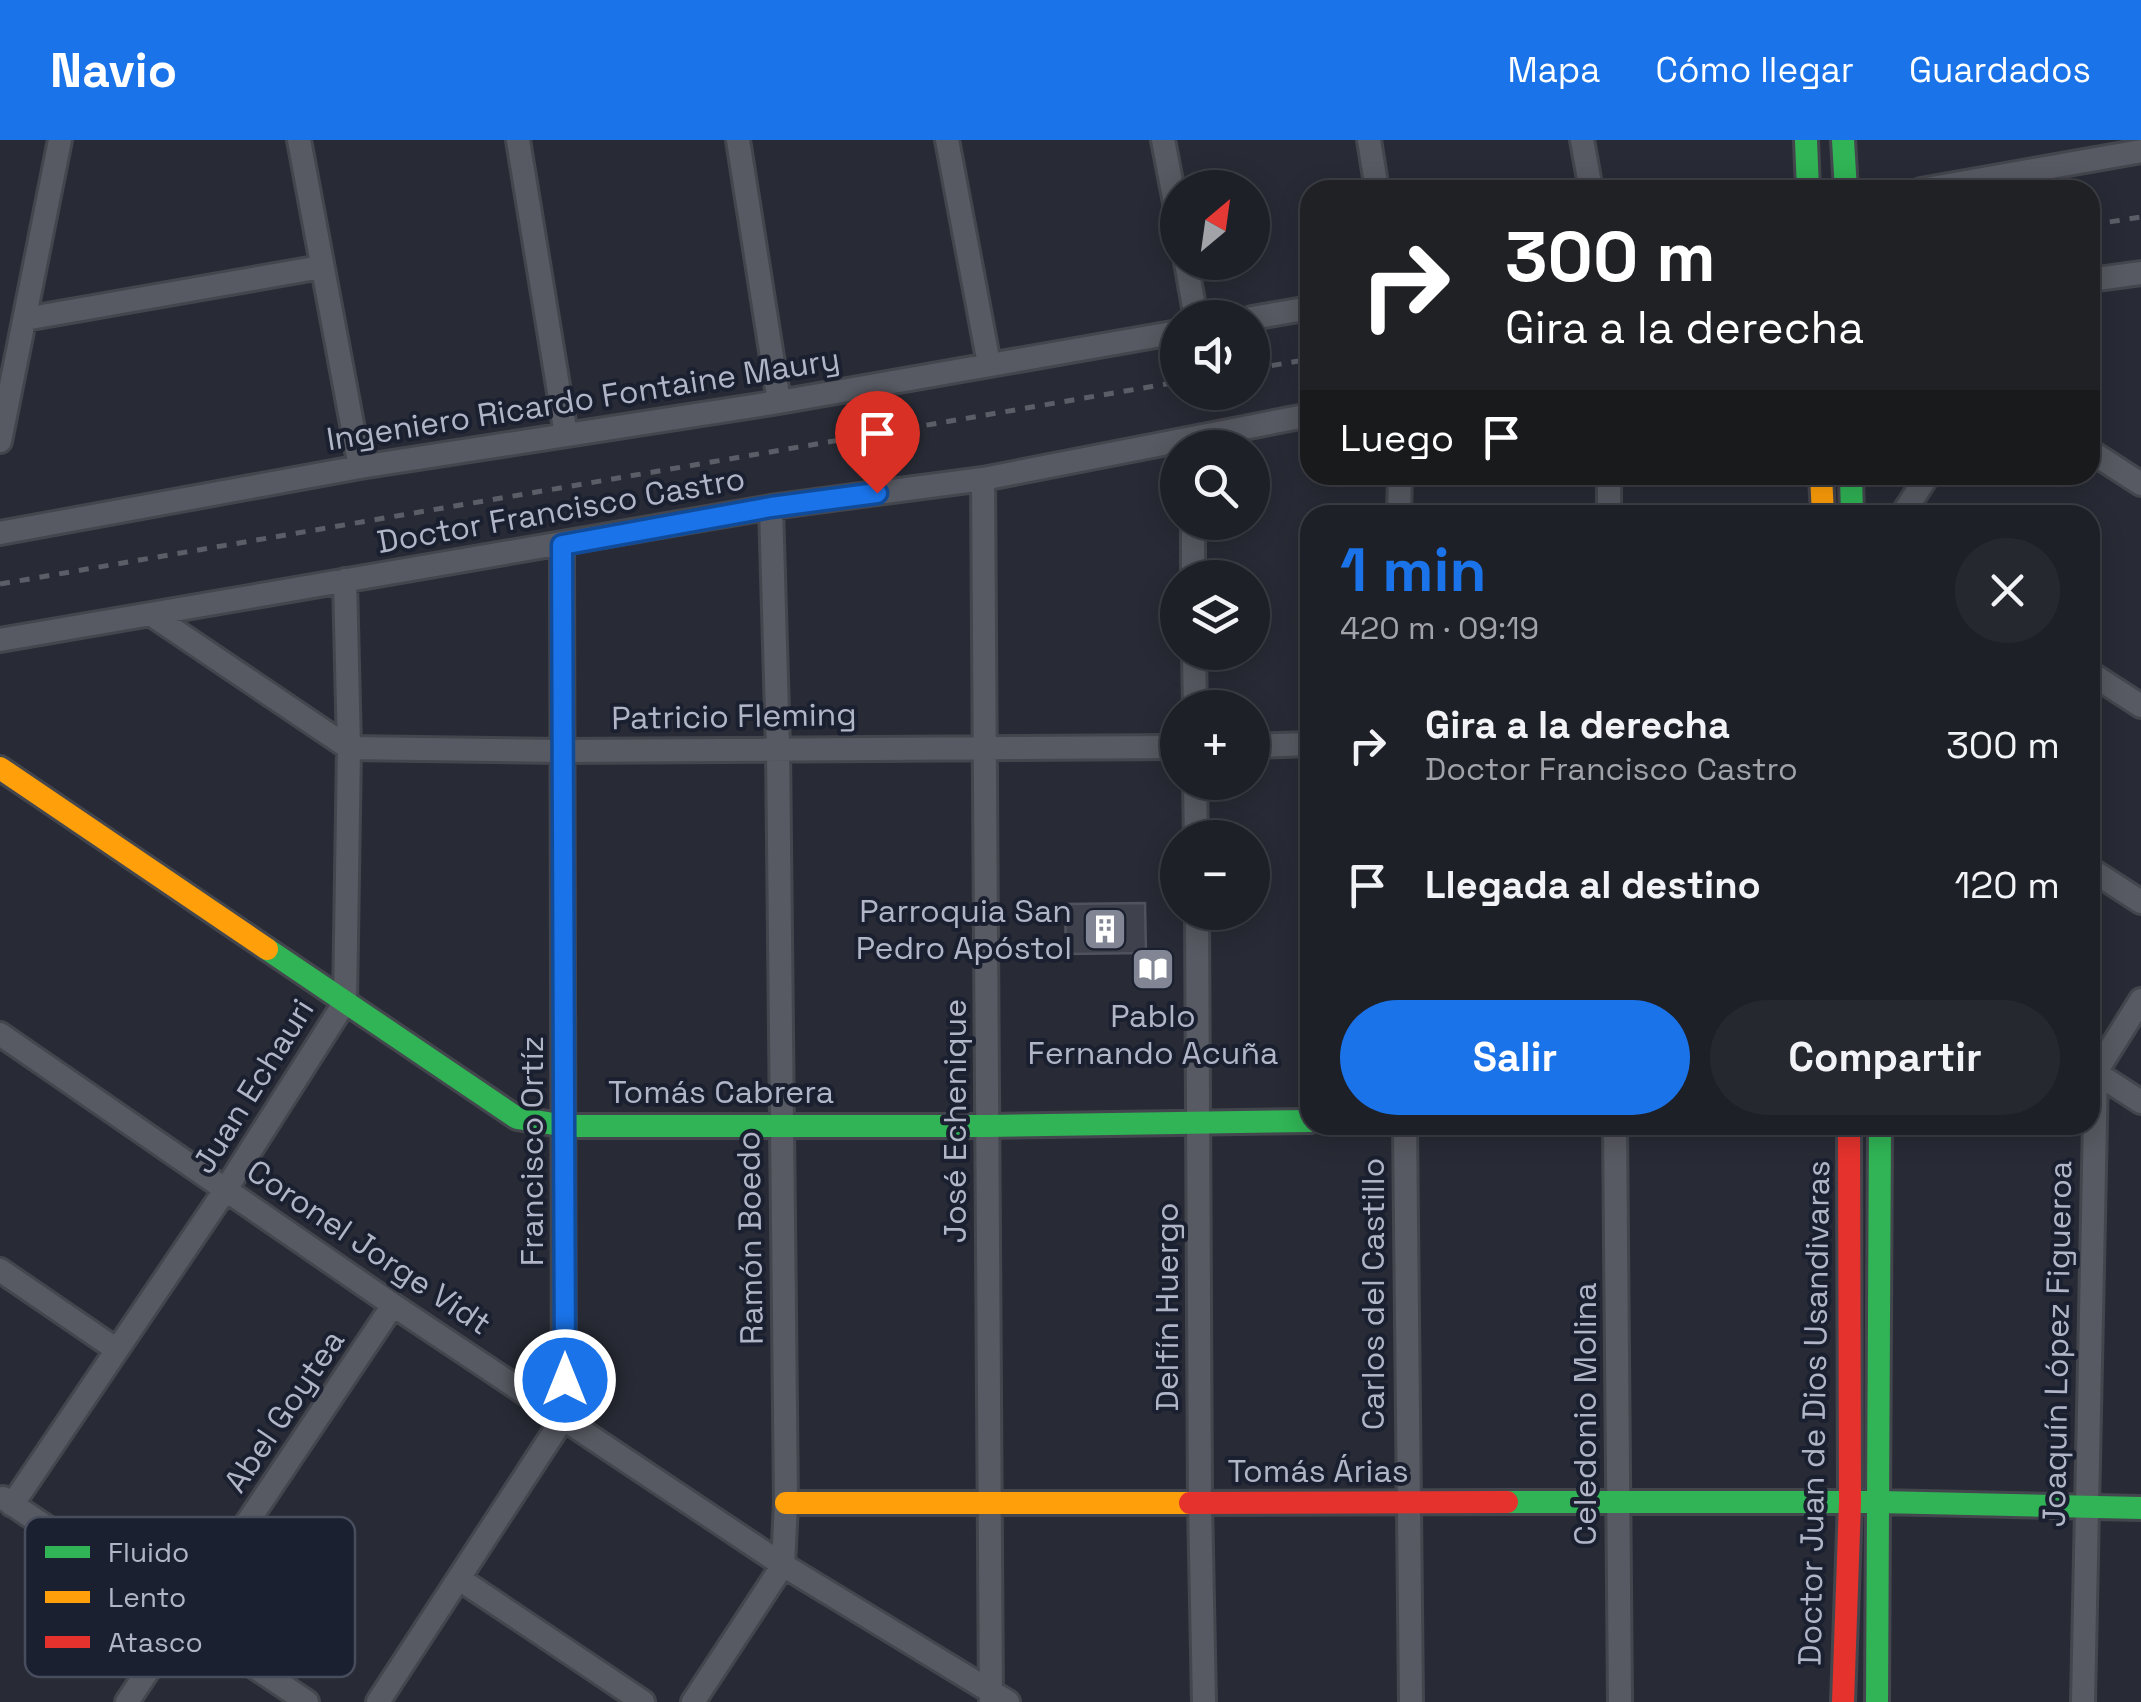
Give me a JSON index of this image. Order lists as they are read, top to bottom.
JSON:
{
  "streets": {
    "street": [
      "Ingeniero Ricardo Fontaine Maury",
      "Doctor Francisco Castro",
      "Patricio Fleming",
      "Juan Echauri",
      "Tomás Cabrera",
      "José Echenique",
      "Francisco Ortíz",
      "Ramón Boedo",
      "Coronel Jorge Vidt",
      "Carlos del Castillo",
      "Delfín Huergo",
      "Joaquín López Figueroa",
      "Abel Goytea",
      "Doctor Juan de Dios Usandivaras",
      "Celedonio Molina",
      "Tomás Árias"
    ]
  },
  "crossings": [
    ["Doctor Francisco Castro", "Juan Echauri"],
    ["Doctor Francisco Castro", "José Echenique"],
    ["Doctor Francisco Castro", "Francisco Ortíz"],
    ["Doctor Francisco Castro", "Ramón Boedo"],
    ["Patricio Fleming", "Juan Echauri"],
    ["Patricio Fleming", "José Echenique"],
    ["Patricio Fleming", "Francisco Ortíz"],
    ["Patricio Fleming", "Ramón Boedo"],
    ["Juan Echauri", "Tomás Cabrera"],
    ["Juan Echauri", "Coronel Jorge Vidt"],
    ["Tomás Cabrera", "José Echenique"],
    ["Tomás Cabrera", "Francisco Ortíz"],
    ["Tomás Cabrera", "Ramón Boedo"],
    ["Tomás Cabrera", "Delfín Huergo"],
    ["José Echenique", "Coronel Jorge Vidt"],
    ["José Echenique", "Tomás Árias"],
    ["Francisco Ortíz", "Coronel Jorge Vidt"],
    ["Ramón Boedo", "Coronel Jorge Vidt"],
    ["Ramón Boedo", "Tomás Árias"],
    ["Coronel Jorge Vidt", "Abel Goytea"],
    ["Carlos del Castillo", "Tomás Árias"],
    ["Delfín Huergo", "Tomás Árias"],
    ["Joaquín López Figueroa", "Tomás Árias"],
    ["Doctor Juan de Dios Usandivaras", "Tomás Árias"],
    ["Celedonio Molina", "Tomás Árias"]
  ],
  "places": {
    "building": ["Parroquia San Pedro Apóstol"],
    "library": ["Pablo Fernando Acuña"]
  },
  "legend": ["Fluido", "Lento", "Atasco"],
  "north": "top right",
  "page": {
    "header": "Navio",
    "nav": ["Mapa", "Cómo llegar", "Guardados"],
    "map_buttons": ["+", "−"],
    "turn": ["300 m", "Gira a la derecha"],
    "then": "Luego",
    "heading": ["1 min", "420 m · 09:19"],
    "list": [
      {
        "name": "Gira a la derecha",
        "note": "Doctor Francisco Castro",
        "value": "300 m"
      },
      {
        "name": "Llegada al destino",
        "value": "120 m"
      }
    ],
    "buttons": ["Salir", "Compartir"]
  }
}
